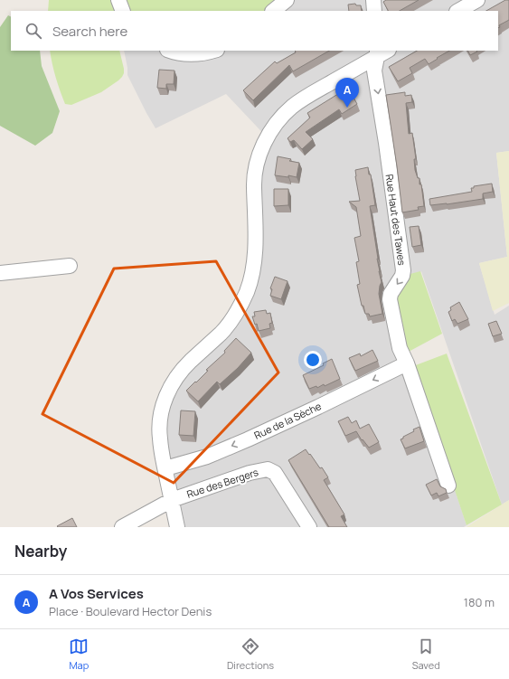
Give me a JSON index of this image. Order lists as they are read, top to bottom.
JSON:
{
  "streets": {
    "street": ["Rue Haut des Tawes", "Rue de la Sèche", "Rue des Bergers"]
  },
  "crossings": [
    ["Rue Haut des Tawes", "Rue de la Sèche"]
  ],
  "one_way": ["Rue Haut des Tawes", "Rue de la Sèche"],
  "page": {
    "search": "Search here",
    "pins": "A",
    "heading": "Nearby",
    "list": [
      {
        "mark": "A",
        "name": "A Vos Services",
        "note": "Place · Boulevard Hector Denis",
        "value": "180 m"
      }
    ],
    "nav": ["Map", "Directions", "Saved"]
  }
}
